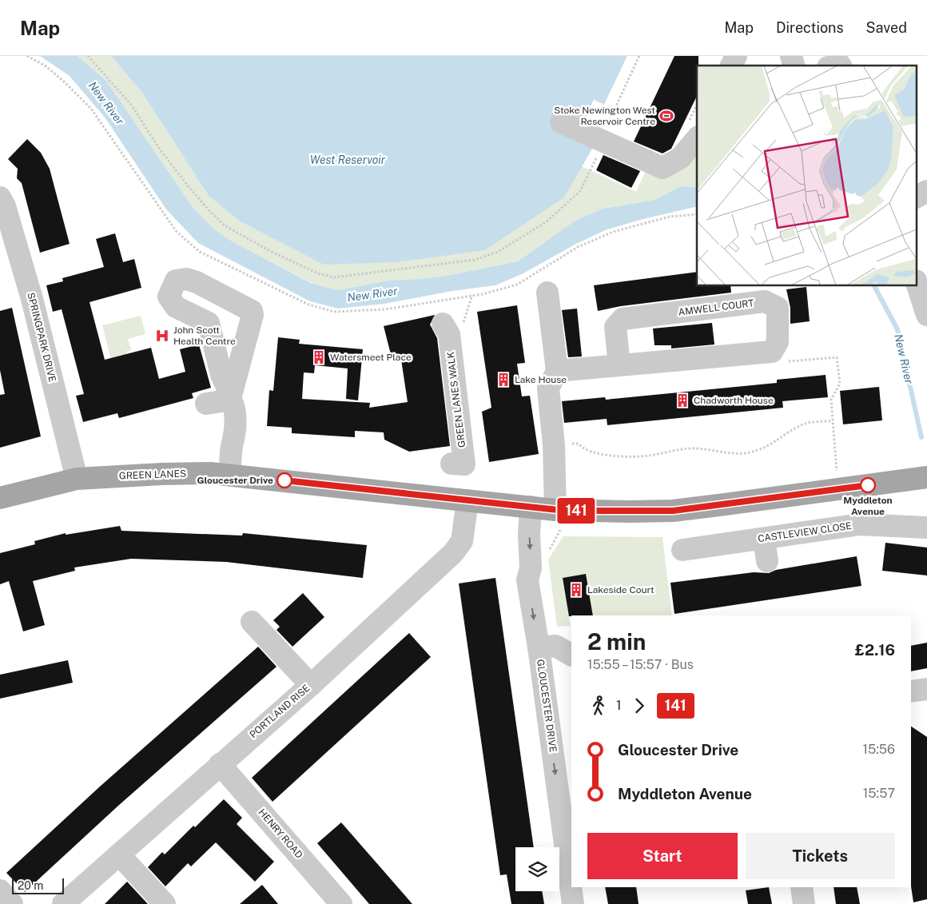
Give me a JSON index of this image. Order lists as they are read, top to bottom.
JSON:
{
  "streets": {
    "main road": ["GREEN LANES"],
    "street": [
      "AMWELL COURT",
      "SPRINGPARK DRIVE",
      "GREEN LANES WALK",
      "CASTLEVIEW CLOSE",
      "GLOUCESTER DRIVE",
      "PORTLAND RISE",
      "HENRY ROAD"
    ]
  },
  "crossings": [
    ["SPRINGPARK DRIVE", "GREEN LANES"],
    ["GREEN LANES", "GLOUCESTER DRIVE"],
    ["GREEN LANES", "PORTLAND RISE"],
    ["PORTLAND RISE", "HENRY ROAD"]
  ],
  "one_way": ["GLOUCESTER DRIVE"],
  "water": ["New River", "West Reservoir"],
  "places": {
    "sports": ["Stoke Newington West Reservoir Centre"],
    "hospital": ["John Scott Health Centre"],
    "building": [
      "Watersmeet Place",
      "Lake House",
      "Chadworth House",
      "Lakeside Court"
    ],
    "other": ["Gloucester Drive", "Myddleton Avenue"]
  },
  "lines": ["bus line 141"],
  "scale_bar": "20 m",
  "page": {
    "header": "Map",
    "nav": ["Map", "Directions", "Saved"],
    "on_map": "141",
    "heading": ["2 min", "15:55 – 15:57 · Bus", "£2.16"],
    "legs": ["1", "141"],
    "list": [
      {
        "name": "Gloucester Drive",
        "value": "15:56"
      },
      {
        "name": "Myddleton Avenue",
        "value": "15:57"
      }
    ],
    "buttons": ["Start", "Tickets"],
    "scale": "20 m"
  }
}
